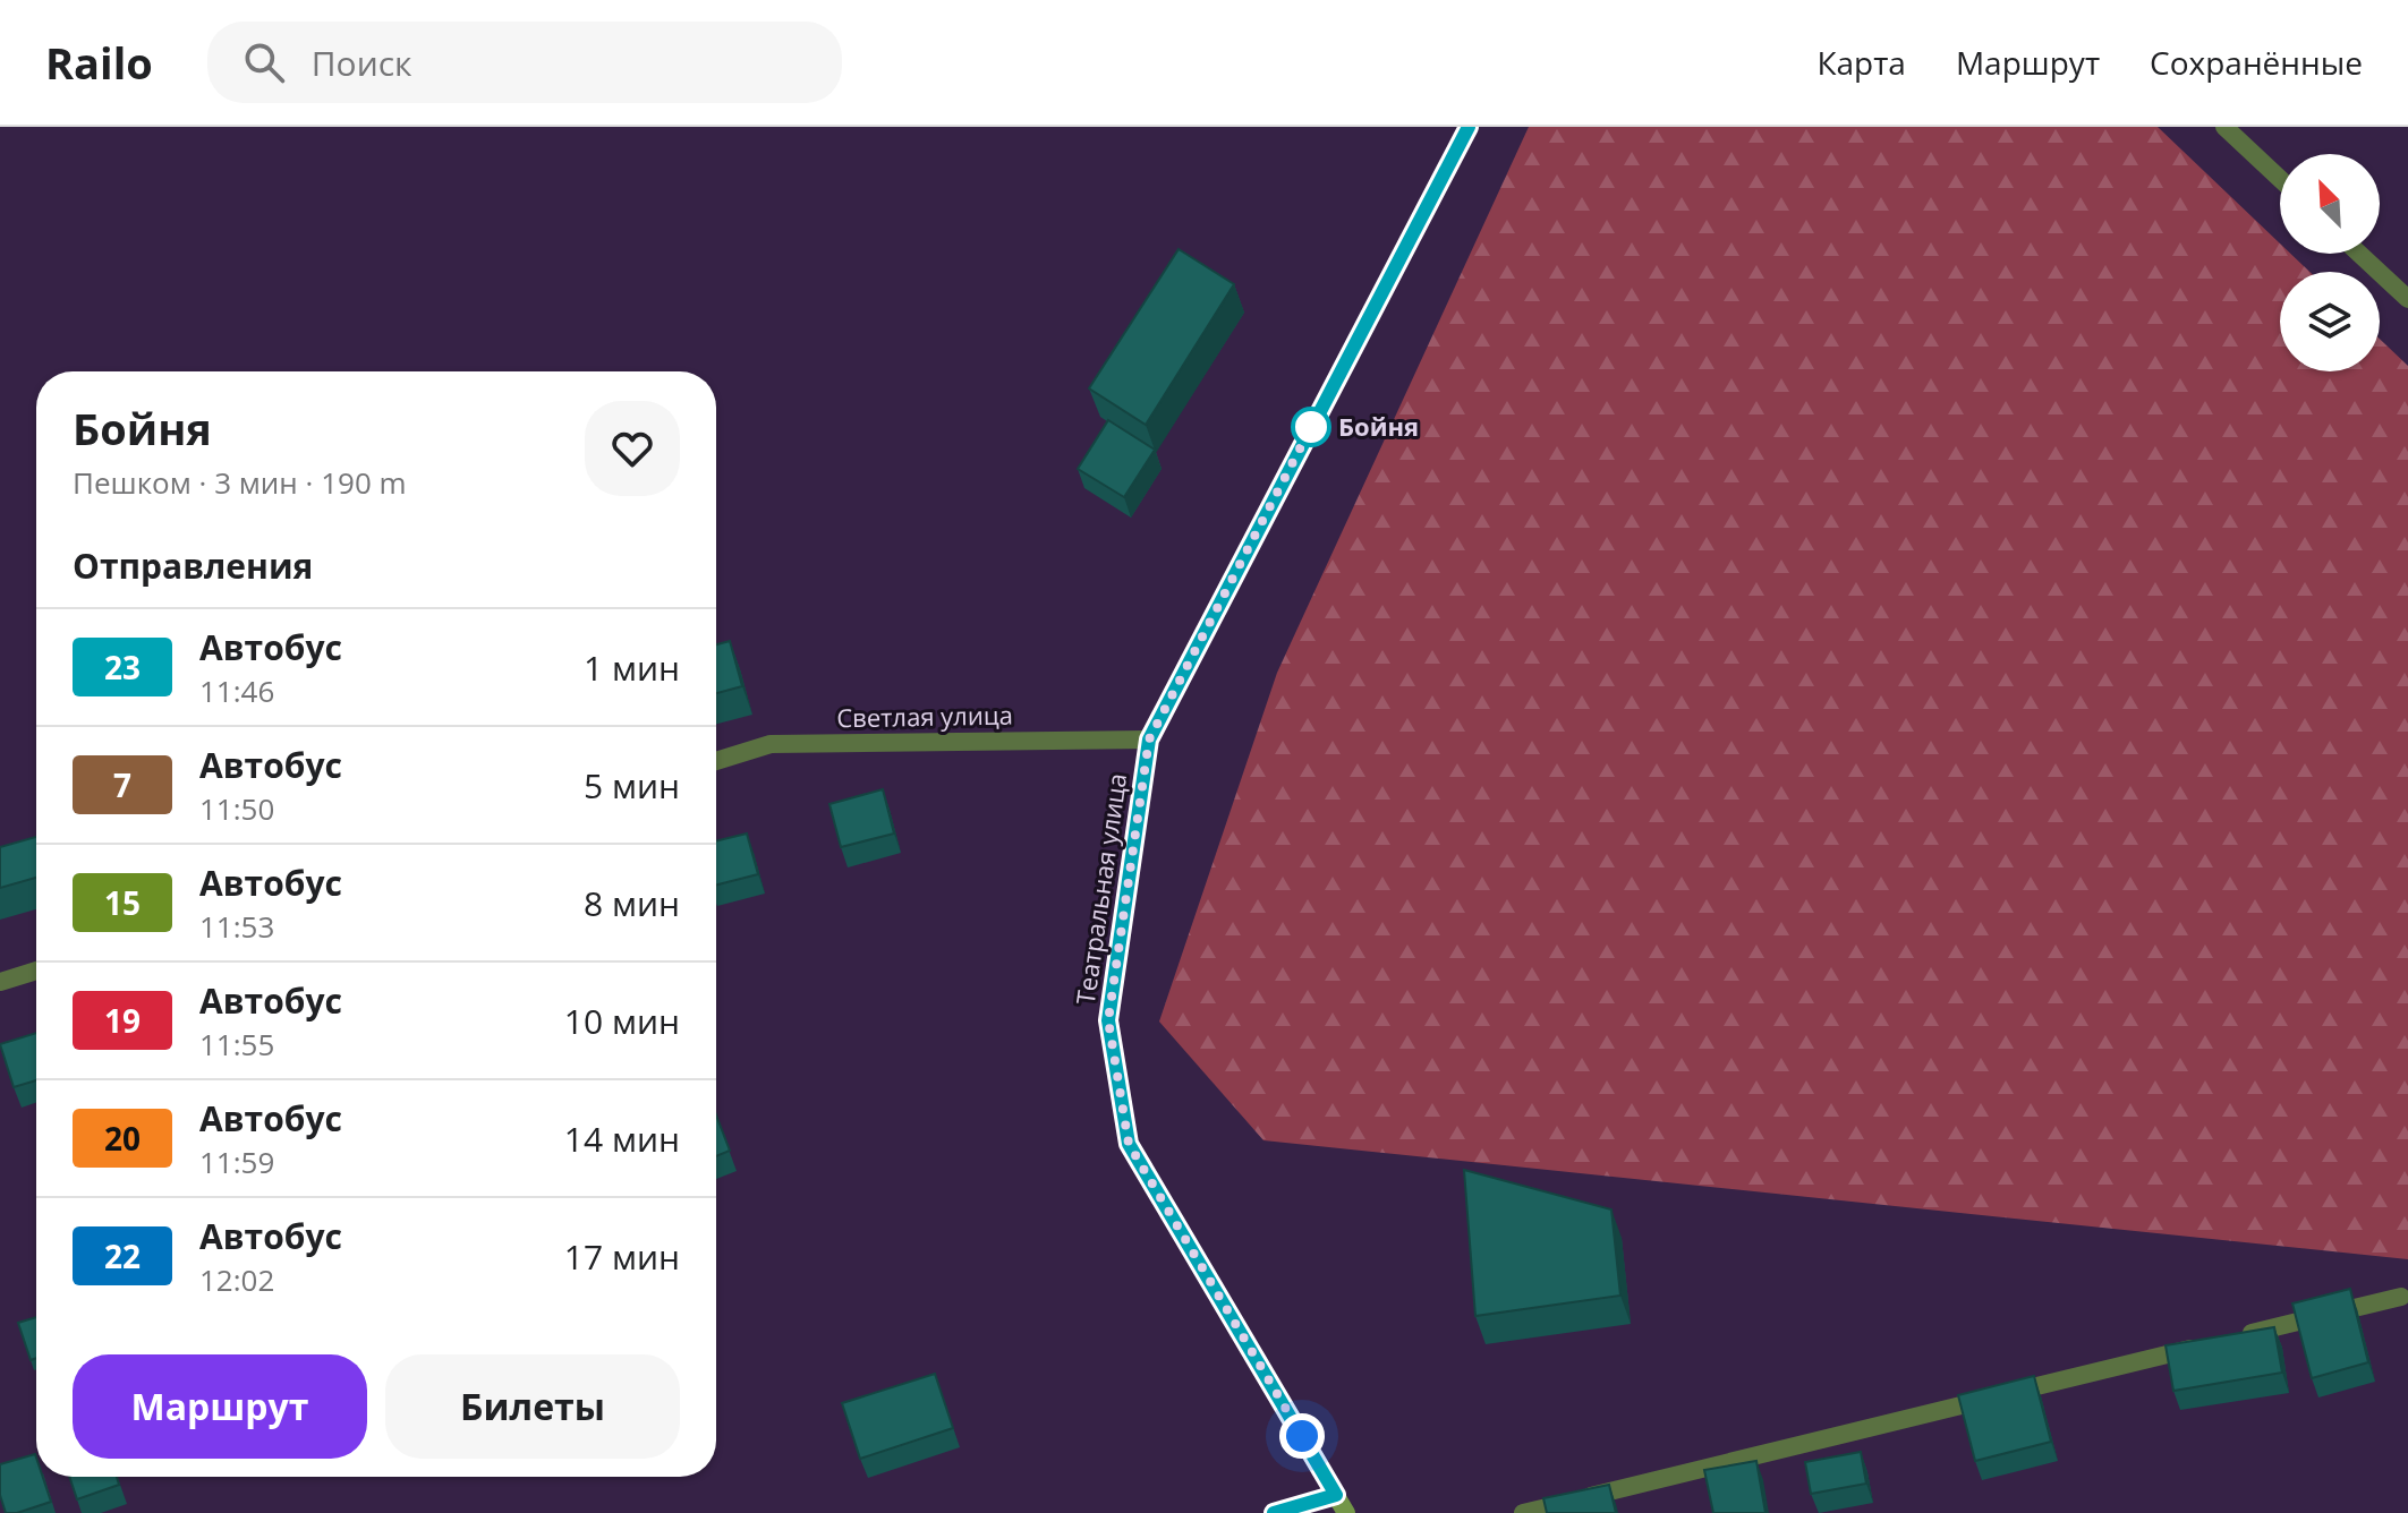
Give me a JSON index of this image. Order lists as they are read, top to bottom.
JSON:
{
  "streets": {
    "main road": ["Театральная улица"],
    "street": ["Светлая улица"]
  },
  "crossings": [
    ["Светлая улица", "Театральная улица"]
  ],
  "places": ["Бойня"],
  "lines": ["bus line 23"],
  "north": "top left",
  "page": {
    "header": "Railo",
    "search": "Поиск",
    "nav": ["Карта", "Маршрут", "Сохранённые"],
    "heading": [
      ["Бойня", "Пешком · 3 мин · 190 m"],
      "Отправления"
    ],
    "list": [
      {
        "mark": "23",
        "name": "Автобус",
        "note": "11:46",
        "value": "1 мин"
      },
      {
        "mark": "7",
        "name": "Автобус",
        "note": "11:50",
        "value": "5 мин"
      },
      {
        "mark": "15",
        "name": "Автобус",
        "note": "11:53",
        "value": "8 мин"
      },
      {
        "mark": "19",
        "name": "Автобус",
        "note": "11:55",
        "value": "10 мин"
      },
      {
        "mark": "20",
        "name": "Автобус",
        "note": "11:59",
        "value": "14 мин"
      },
      {
        "mark": "22",
        "name": "Автобус",
        "note": "12:02",
        "value": "17 мин"
      }
    ],
    "buttons": ["Маршрут", "Билеты"]
  }
}
